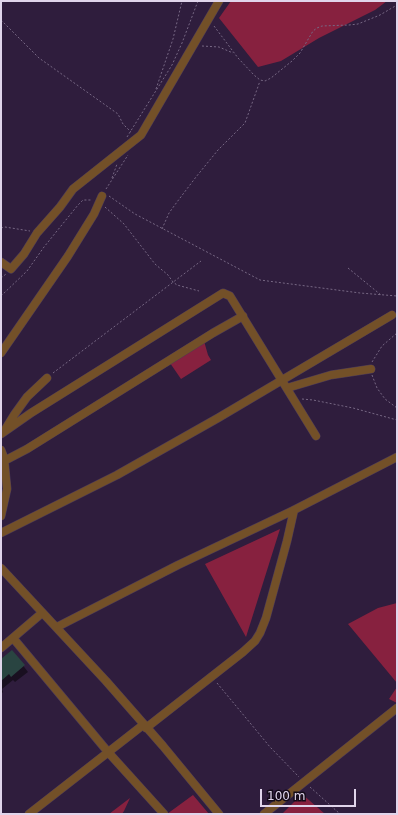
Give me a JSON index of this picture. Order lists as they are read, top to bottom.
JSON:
{
  "scale_bar": "100 m"
}
